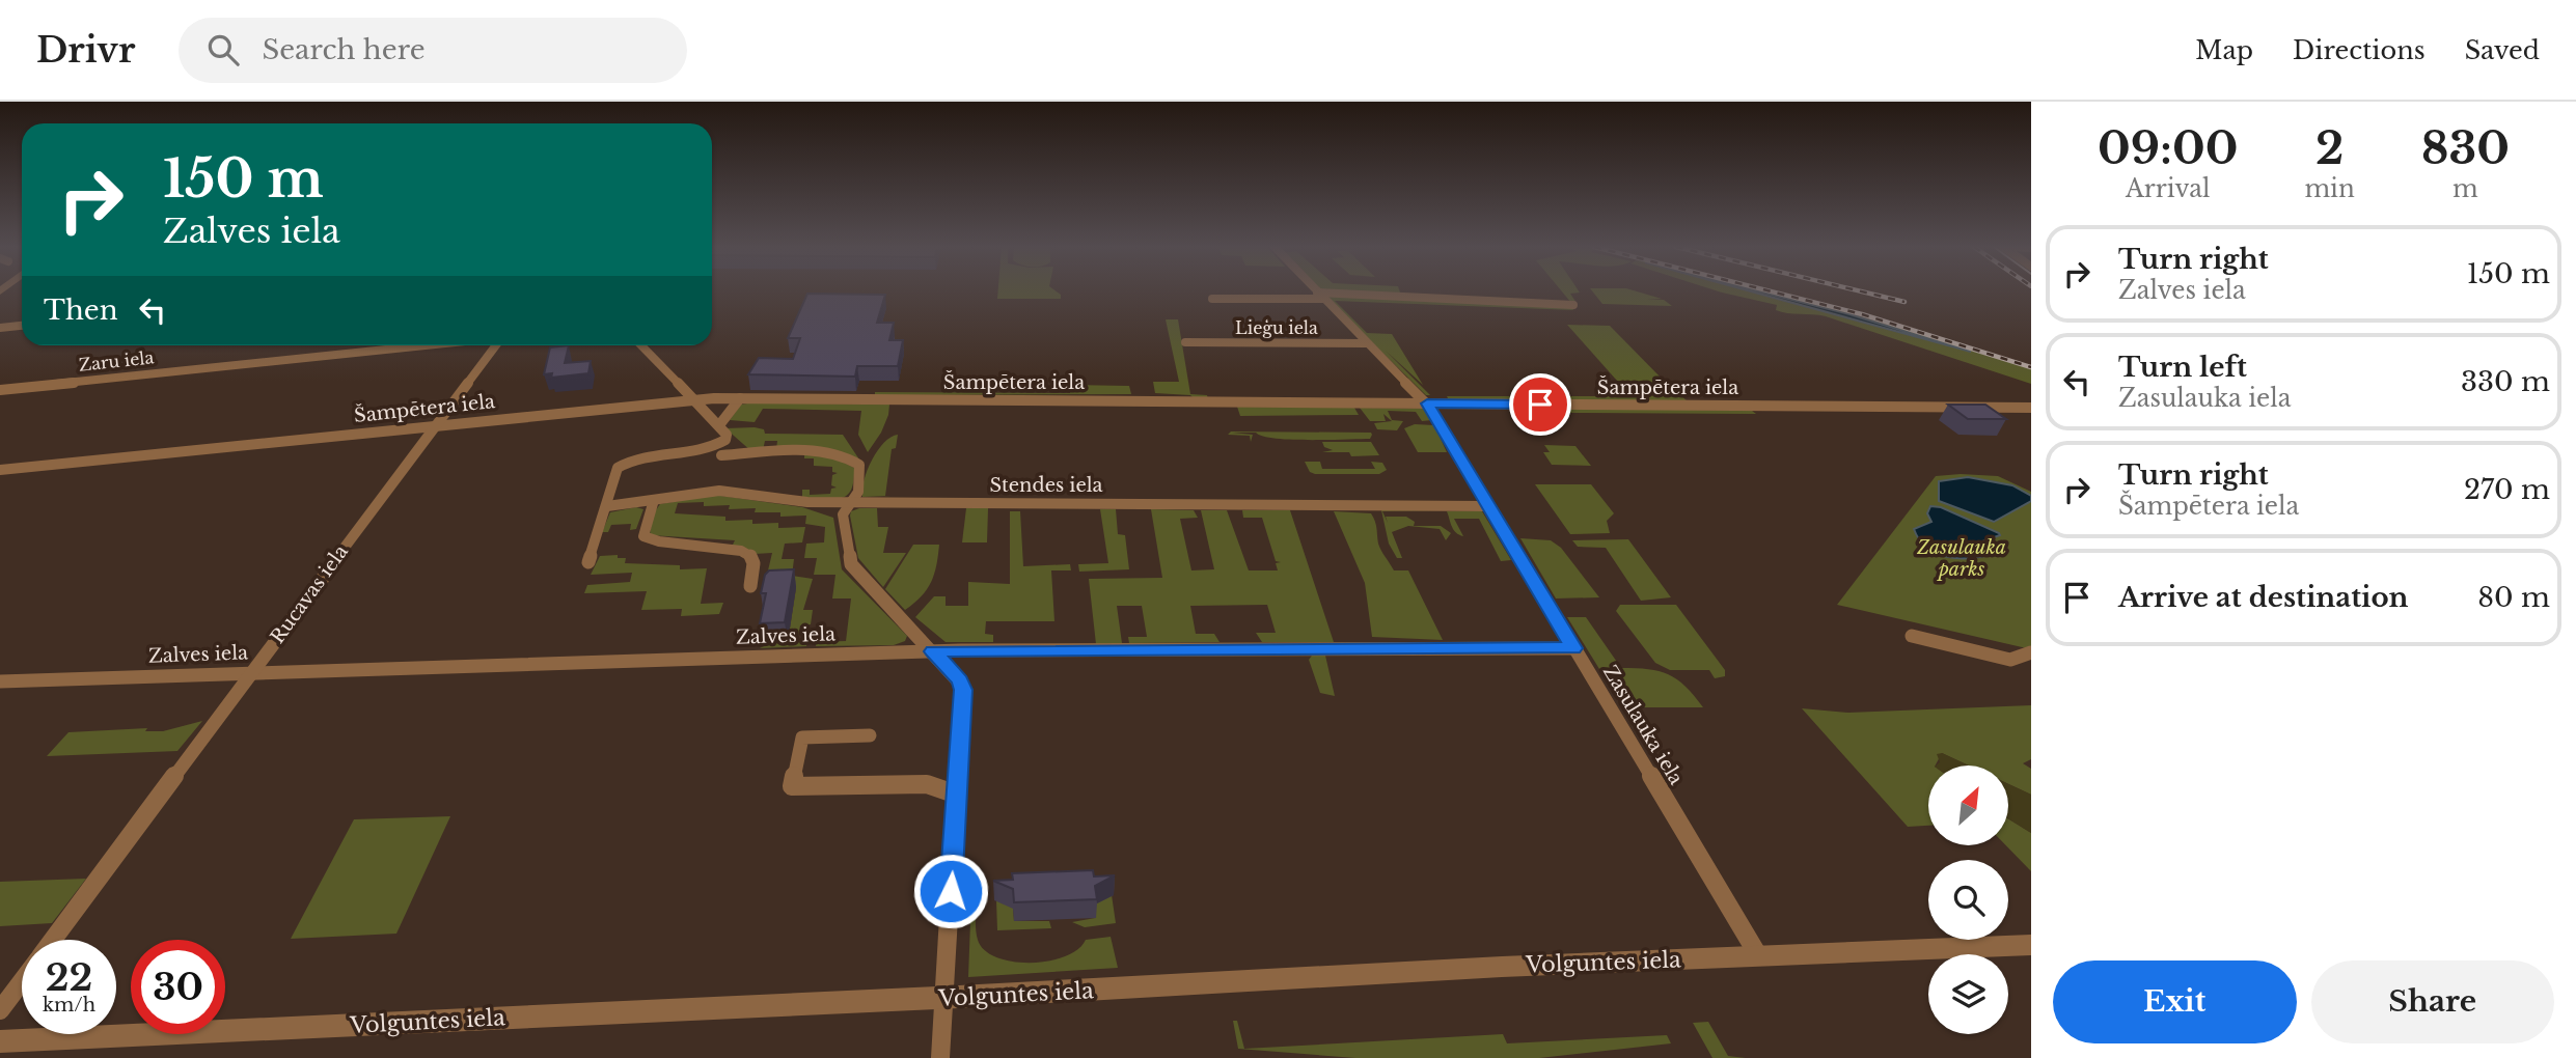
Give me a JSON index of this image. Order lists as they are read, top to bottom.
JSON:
{
  "streets": {
    "street": [
      "Lieģu iela",
      "Zaru iela",
      "Šampētera iela",
      "Stendes iela",
      "Rucavas iela",
      "Zalves iela",
      "Zasulauka iela",
      "Volguntes iela"
    ]
  },
  "crossings": [
    ["Lieģu iela", "Zasulauka iela"],
    ["Šampētera iela", "Rucavas iela"],
    ["Šampētera iela", "Zasulauka iela"],
    ["Stendes iela", "Zasulauka iela"],
    ["Rucavas iela", "Zalves iela"],
    ["Zalves iela", "Zasulauka iela"],
    ["Zasulauka iela", "Volguntes iela"]
  ],
  "parks": ["Zasulauka parks"],
  "north": "top right",
  "page": {
    "header": "Drivr",
    "search": "Search here",
    "nav": ["Map", "Directions", "Saved"],
    "eta": [
      "09:00",
      "Arrival",
      "2",
      "min",
      "830",
      "m"
    ],
    "turn": ["150 m", "Zalves iela"],
    "list": [
      {
        "name": "Turn right",
        "note": "Zalves iela",
        "value": "150 m"
      },
      {
        "name": "Turn left",
        "note": "Zasulauka iela",
        "value": "330 m"
      },
      {
        "name": "Turn right",
        "note": "Šampētera iela",
        "value": "270 m"
      },
      {
        "name": "Arrive at destination",
        "value": "80 m"
      }
    ],
    "then": "Then",
    "speed": "22 km/h",
    "limit": "30",
    "buttons": ["Exit", "Share"]
  }
}
